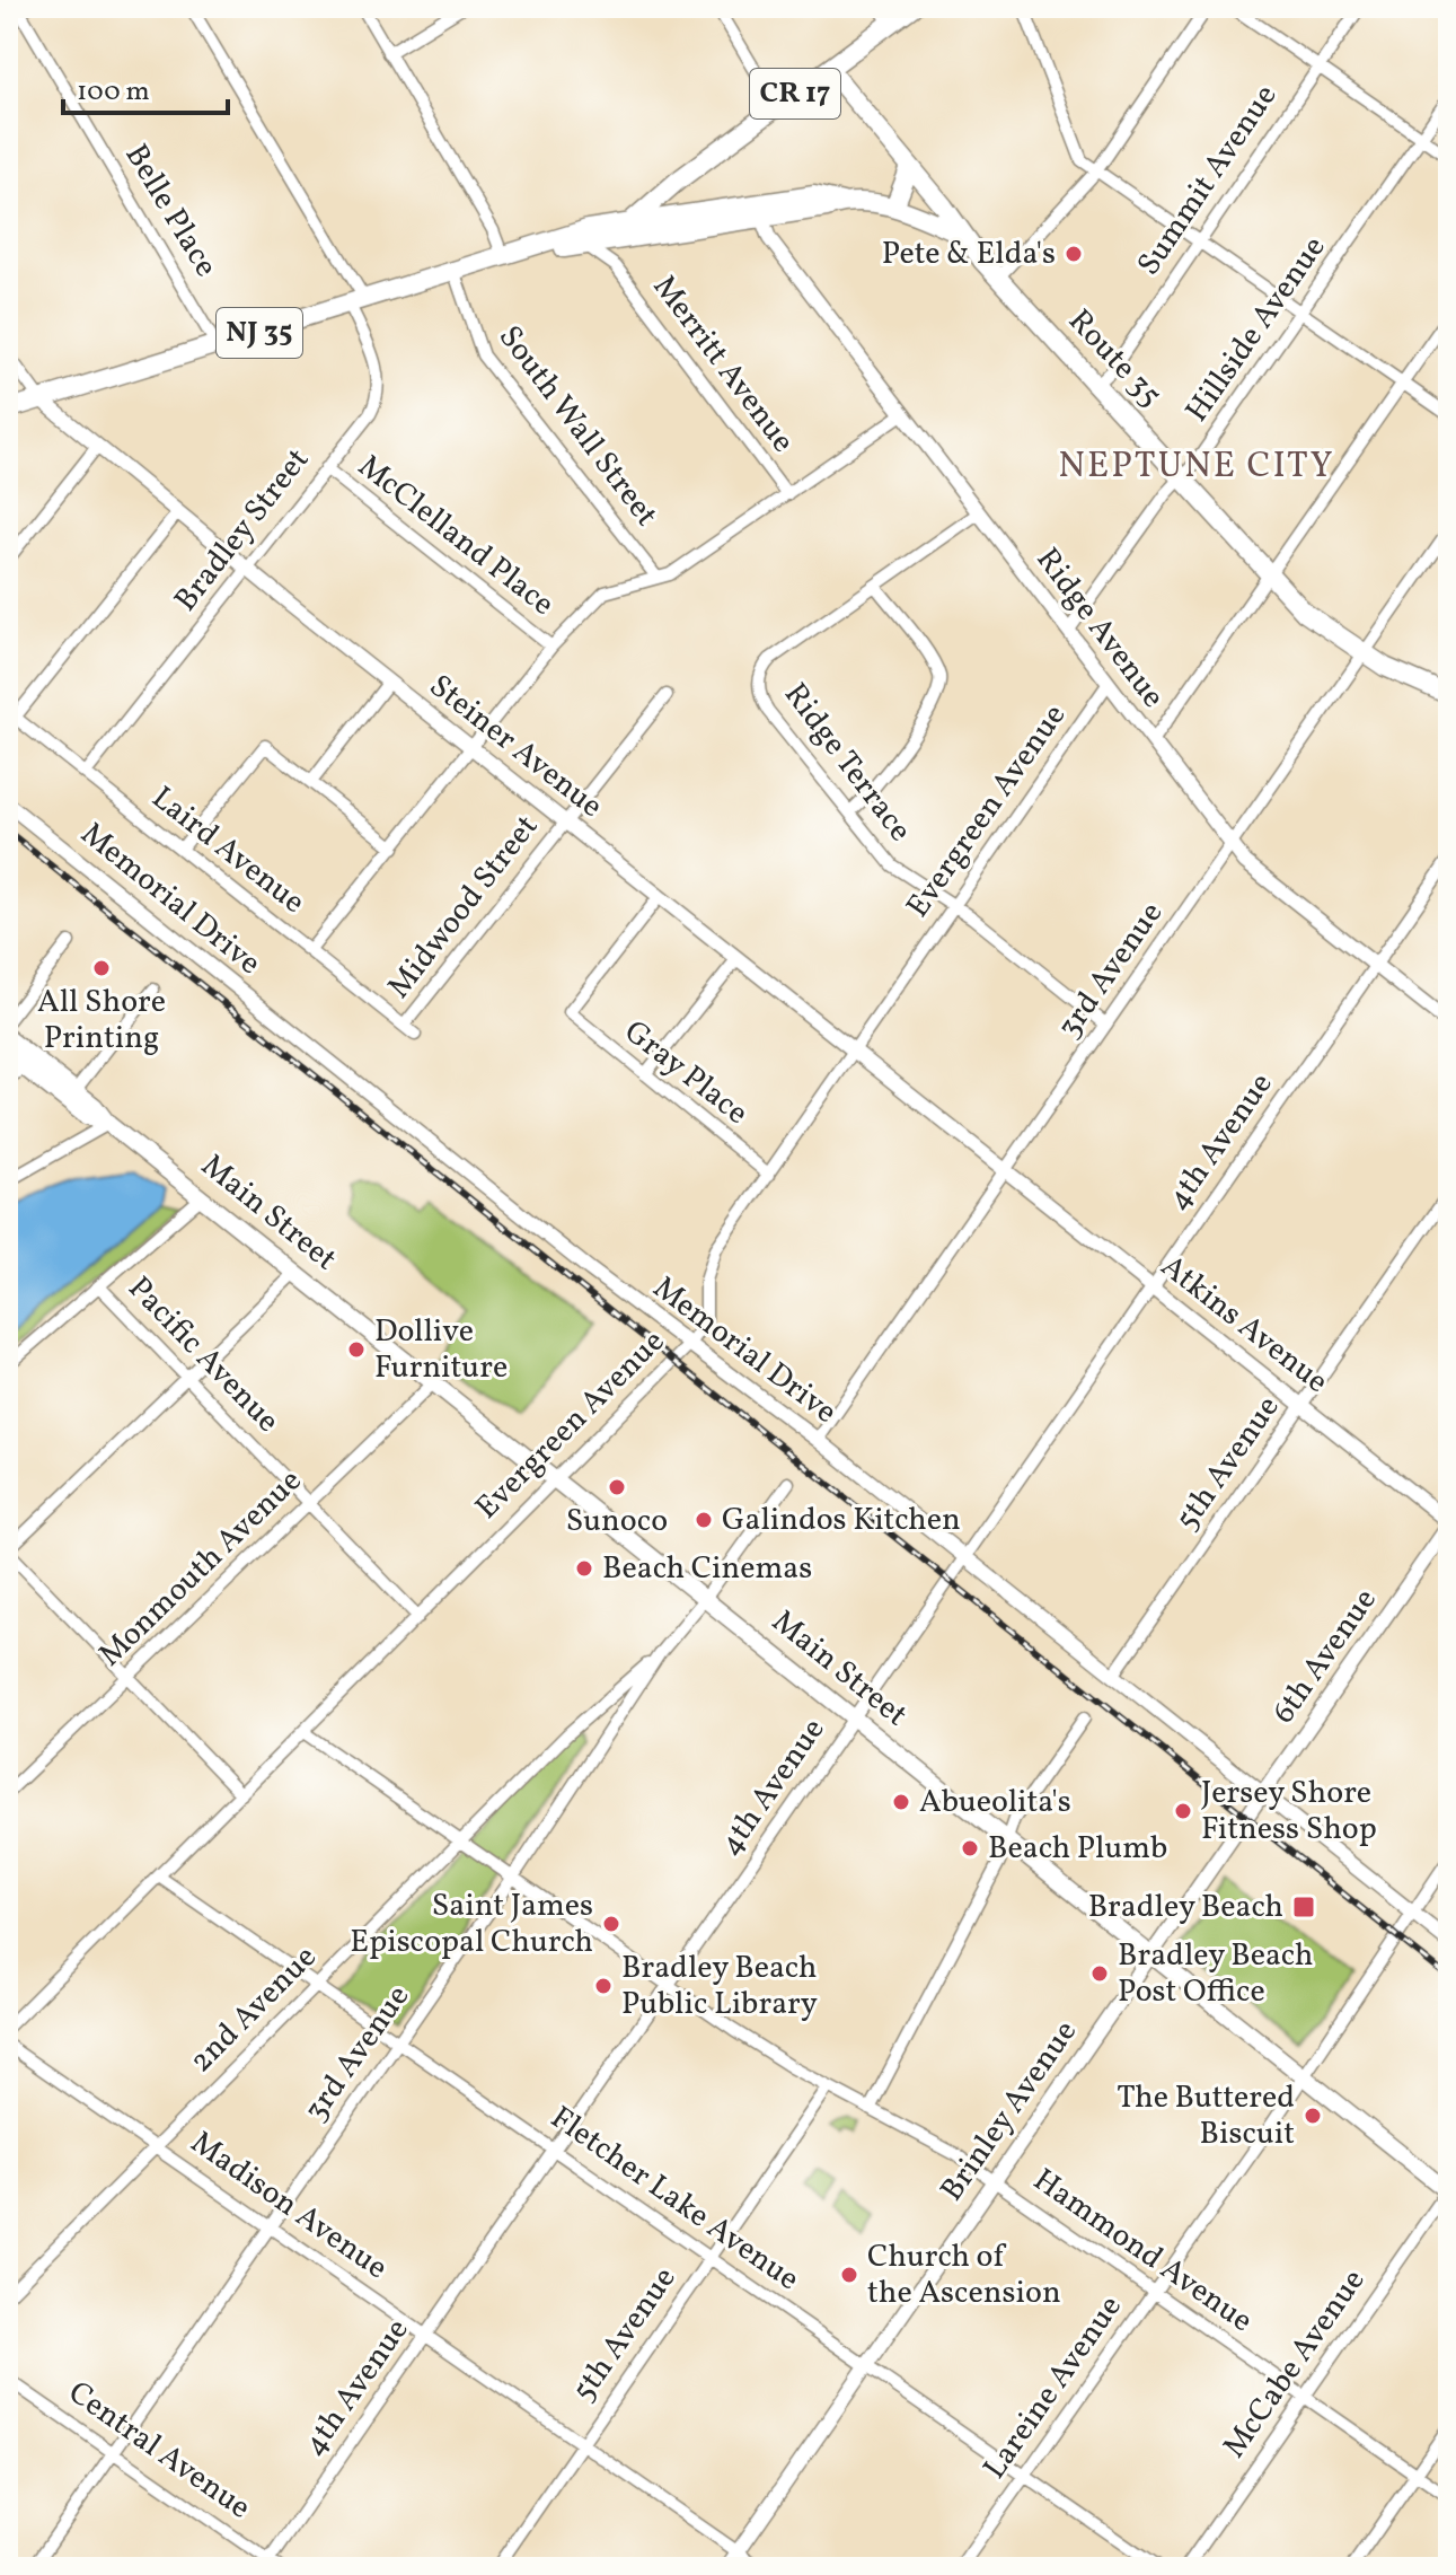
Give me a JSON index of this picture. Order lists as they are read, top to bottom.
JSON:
{
  "streets": {
    "main road": [
      "CR 17",
      "NJ 35",
      "Route 35",
      "Main Street"
    ],
    "street": [
      "Summit Avenue",
      "Belle Place",
      "Hillside Avenue",
      "Merritt Avenue",
      "South Wall Street",
      "Bradley Street",
      "McClelland Place",
      "Ridge Avenue",
      "Steiner Avenue",
      "Ridge Terrace",
      "Evergreen Avenue",
      "Laird Avenue",
      "Memorial Drive",
      "Midwood Street",
      "3rd Avenue",
      "Gray Place",
      "4th Avenue",
      "Atkins Avenue",
      "Pacific Avenue",
      "5th Avenue",
      "Monmouth Avenue",
      "6th Avenue",
      "2nd Avenue",
      "Brinley Avenue",
      "Fletcher Lake Avenue",
      "Madison Avenue",
      "Hammond Avenue",
      "McCabe Avenue",
      "Lareine Avenue",
      "Central Avenue"
    ]
  },
  "crossings": [
    ["CR 17", "NJ 35"],
    ["CR 17", "Merritt Avenue"],
    ["Summit Avenue", "Route 35"],
    ["Belle Place", "NJ 35"],
    ["Hillside Avenue", "Route 35"],
    ["Hillside Avenue", "Ridge Avenue"],
    ["NJ 35", "Route 35"],
    ["NJ 35", "Merritt Avenue"],
    ["NJ 35", "South Wall Street"],
    ["NJ 35", "Bradley Street"],
    ["NJ 35", "Ridge Avenue"],
    ["NJ 35", "Steiner Avenue"],
    ["Route 35", "3rd Avenue"],
    ["Merritt Avenue", "South Wall Street"],
    ["South Wall Street", "Ridge Avenue"],
    ["Bradley Street", "McClelland Place"],
    ["Bradley Street", "Steiner Avenue"],
    ["Bradley Street", "Laird Avenue"],
    ["Ridge Avenue", "Ridge Terrace"],
    ["Ridge Avenue", "Evergreen Avenue"],
    ["Ridge Avenue", "3rd Avenue"],
    ["Ridge Avenue", "4th Avenue"],
    ["Steiner Avenue", "Evergreen Avenue"],
    ["Steiner Avenue", "Midwood Street"],
    ["Steiner Avenue", "3rd Avenue"],
    ["Steiner Avenue", "Gray Place"],
    ["Steiner Avenue", "Atkins Avenue"],
    ["Ridge Terrace", "Evergreen Avenue"],
    ["Ridge Terrace", "3rd Avenue"],
    ["Evergreen Avenue", "Memorial Drive"],
    ["Evergreen Avenue", "Gray Place"],
    ["Evergreen Avenue", "Main Street"],
    ["Evergreen Avenue", "Pacific Avenue"],
    ["Evergreen Avenue", "Fletcher Lake Avenue"],
    ["Evergreen Avenue", "Hammond Avenue"],
    ["Laird Avenue", "Midwood Street"],
    ["Memorial Drive", "3rd Avenue"],
    ["Memorial Drive", "4th Avenue"],
    ["Memorial Drive", "5th Avenue"],
    ["Memorial Drive", "6th Avenue"],
    ["Memorial Drive", "Lareine Avenue"],
    ["3rd Avenue", "Main Street"],
    ["3rd Avenue", "Atkins Avenue"],
    ["3rd Avenue", "2nd Avenue"],
    ["3rd Avenue", "Fletcher Lake Avenue"],
    ["3rd Avenue", "Madison Avenue"],
    ["3rd Avenue", "Hammond Avenue"],
    ["3rd Avenue", "Central Avenue"],
    ["4th Avenue", "Main Street"],
    ["4th Avenue", "Atkins Avenue"],
    ["4th Avenue", "Fletcher Lake Avenue"],
    ["4th Avenue", "Madison Avenue"],
    ["4th Avenue", "Hammond Avenue"],
    ["4th Avenue", "Central Avenue"],
    ["Main Street", "Monmouth Avenue"],
    ["Main Street", "Brinley Avenue"],
    ["Main Street", "McCabe Avenue"],
    ["Main Street", "Lareine Avenue"],
    ["Atkins Avenue", "5th Avenue"],
    ["Atkins Avenue", "6th Avenue"],
    ["Pacific Avenue", "Monmouth Avenue"],
    ["5th Avenue", "Fletcher Lake Avenue"],
    ["5th Avenue", "Madison Avenue"],
    ["5th Avenue", "Hammond Avenue"],
    ["6th Avenue", "Brinley Avenue"],
    ["2nd Avenue", "Fletcher Lake Avenue"],
    ["2nd Avenue", "Madison Avenue"],
    ["2nd Avenue", "Hammond Avenue"],
    ["Brinley Avenue", "Fletcher Lake Avenue"],
    ["Brinley Avenue", "Madison Avenue"],
    ["Brinley Avenue", "Hammond Avenue"],
    ["Fletcher Lake Avenue", "Lareine Avenue"],
    ["Hammond Avenue", "McCabe Avenue"],
    ["Hammond Avenue", "Lareine Avenue"]
  ],
  "districts": ["NEPTUNE CITY"],
  "places": {
    "other": [
      "Pete & Elda's",
      "All Shore Printing",
      "Dollive Furniture",
      "Sunoco",
      "Galindos Kitchen",
      "Beach Cinemas",
      "Abueolita's",
      "Jersey Shore Fitness Shop",
      "Beach Plumb",
      "Saint James Episcopal Church",
      "Bradley Beach Post Office",
      "Bradley Beach Public Library",
      "The Buttered Biscuit",
      "Church of the Ascension"
    ],
    "transit": ["Bradley Beach"]
  },
  "scale_bar": "100 m"
}
